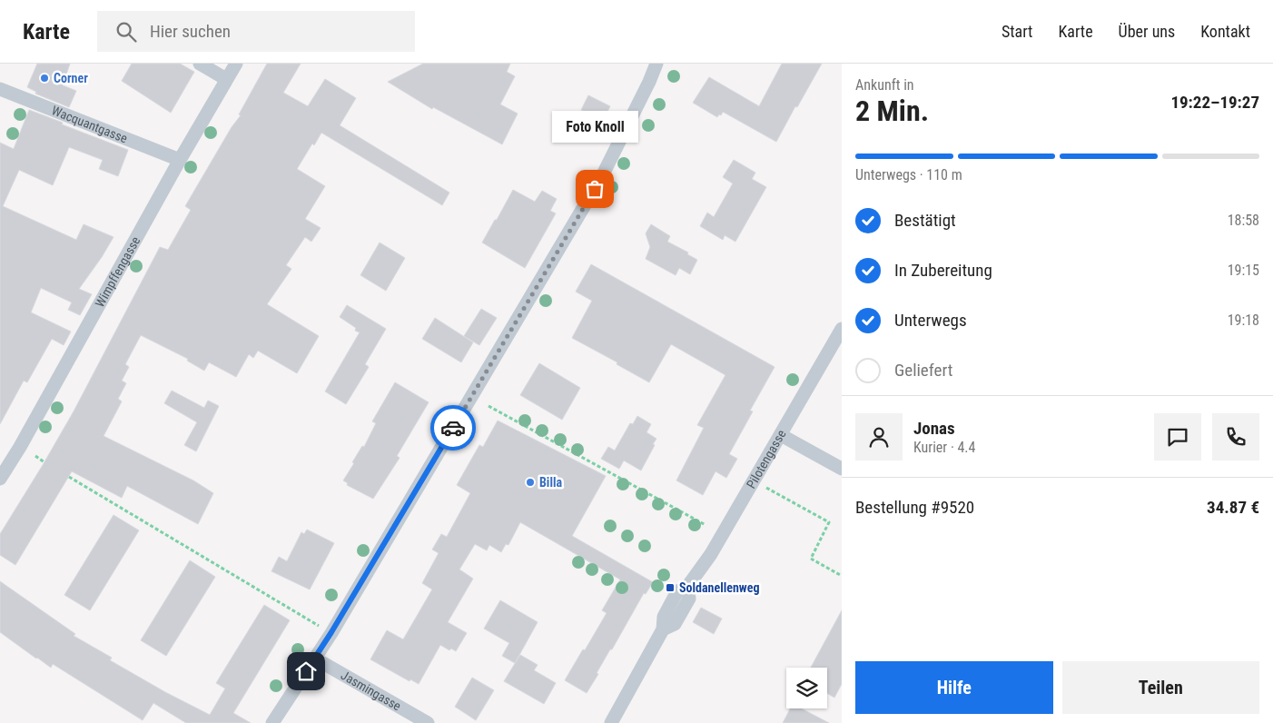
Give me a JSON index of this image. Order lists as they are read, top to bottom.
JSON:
{
  "streets": {
    "street": [
      "Wacquantgasse",
      "Wimpffengasse",
      "Pilotengasse",
      "Jasmingasse"
    ]
  },
  "crossings": [
    ["Wacquantgasse", "Wimpffengasse"]
  ],
  "places": {
    "other": ["Corner", "Foto Knoll", "Billa"],
    "transit": ["Soldanellenweg"]
  },
  "page": {
    "header": "Karte",
    "search": "Hier suchen",
    "nav": [
      "Start",
      "Karte",
      "Über uns",
      "Kontakt"
    ],
    "heading": ["2 Min.", "Ankunft in", "19:22–19:27"],
    "panel": [
      "Jonas",
      "Kurier · 4.4",
      "Bestellung #9520",
      "34.87 €"
    ],
    "bubble": "Foto Knoll",
    "bar": "Unterwegs · 110 m",
    "list": [
      ["Bestätigt", "18:58"],
      ["In Zubereitung", "19:15"],
      ["Unterwegs", "19:18"],
      "Geliefert"
    ],
    "buttons": ["Hilfe", "Teilen"]
  }
}
